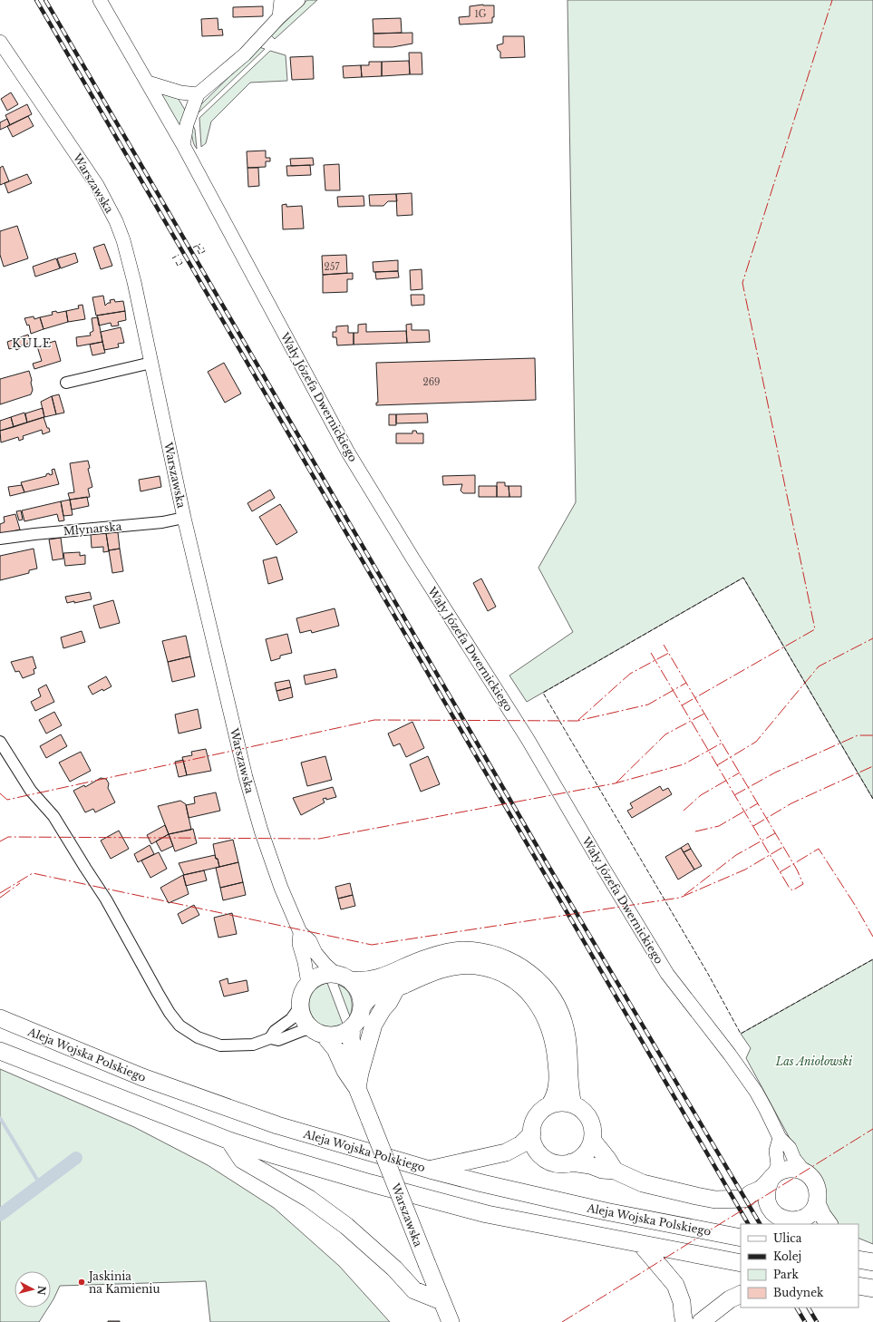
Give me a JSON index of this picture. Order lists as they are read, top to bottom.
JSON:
{
  "streets": {
    "main road": ["Warszawska", "Aleja Wojska Polskiego"],
    "street": ["Wały Józefa Dwernickiego", "Młynarska"]
  },
  "crossings": [
    ["Warszawska", "Młynarska"]
  ],
  "districts": ["KULE"],
  "parks": ["Las Aniołowski"],
  "places": ["Jaskinia na Kamieniu"],
  "house_numbers": ["1G", "257", "269"],
  "legend": [
    "Ulica",
    "Kolej",
    "Park",
    "Budynek"
  ],
  "north": "right"
}
